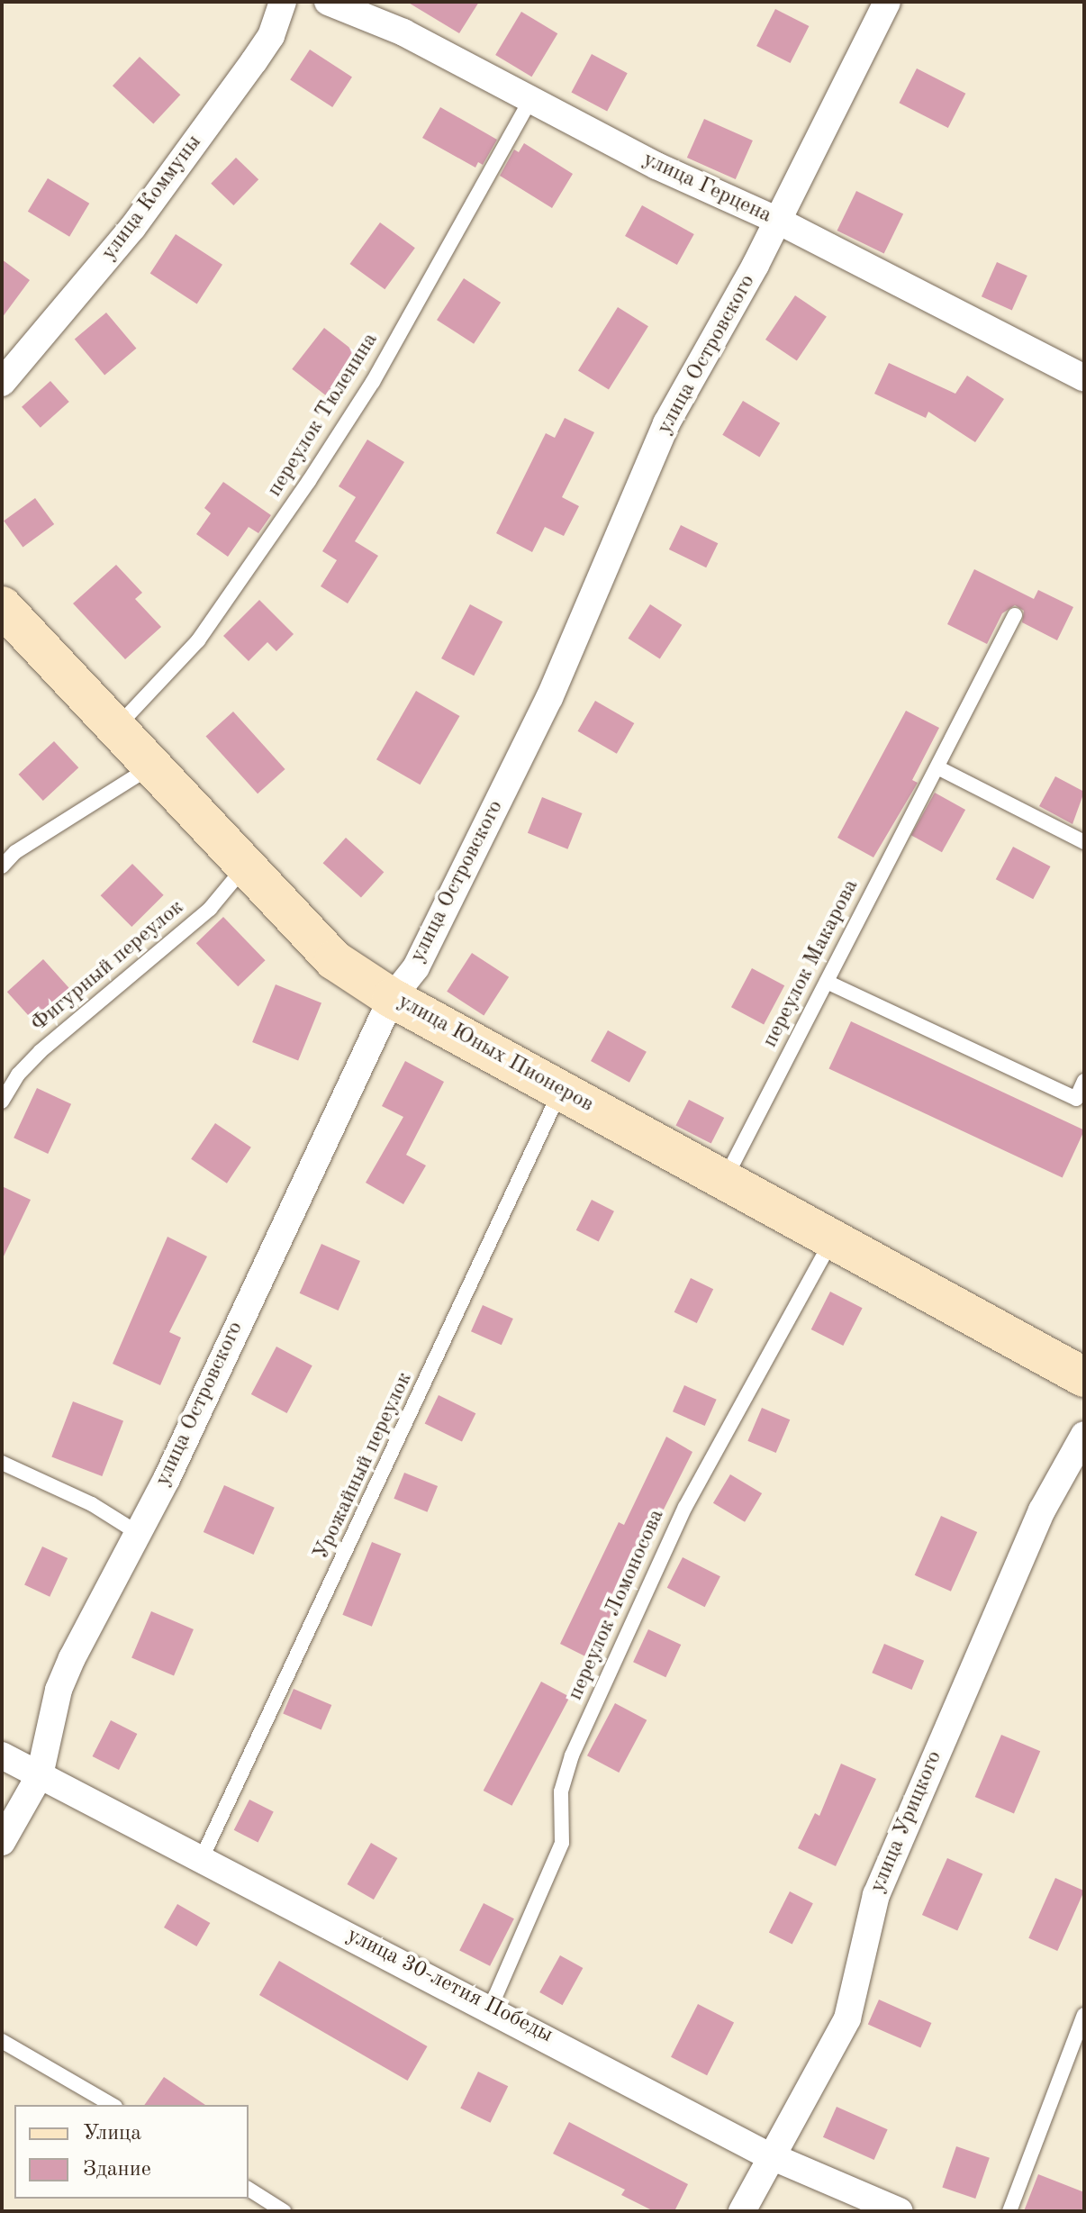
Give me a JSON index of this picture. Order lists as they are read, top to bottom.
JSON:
{
  "streets": {
    "main road": ["улица Юных Пионеров"],
    "street": [
      "улица Герцена",
      "улица Коммуны",
      "улица Островского",
      "улица Урицкого",
      "улица 30-летия Победы"
    ],
    "lane": [
      "переулок Тюленина",
      "переулок Макарова",
      "Фигурный переулок",
      "Урожайный переулок",
      "переулок Ломоносова"
    ]
  },
  "crossings": [
    ["улица Герцена", "улица Островского"],
    ["улица Герцена", "переулок Тюленина"],
    ["улица Островского", "улица Юных Пионеров"],
    ["улица Островского", "улица 30-летия Победы"],
    ["переулок Тюленина", "улица Юных Пионеров"],
    ["переулок Макарова", "улица Юных Пионеров"],
    ["Фигурный переулок", "улица Юных Пионеров"],
    ["улица Юных Пионеров", "Урожайный переулок"],
    ["улица Юных Пионеров", "переулок Ломоносова"],
    ["Урожайный переулок", "улица 30-летия Победы"],
    ["переулок Ломоносова", "улица 30-летия Победы"],
    ["улица Урицкого", "улица 30-летия Победы"]
  ],
  "legend": ["Улица", "Здание"]
}
